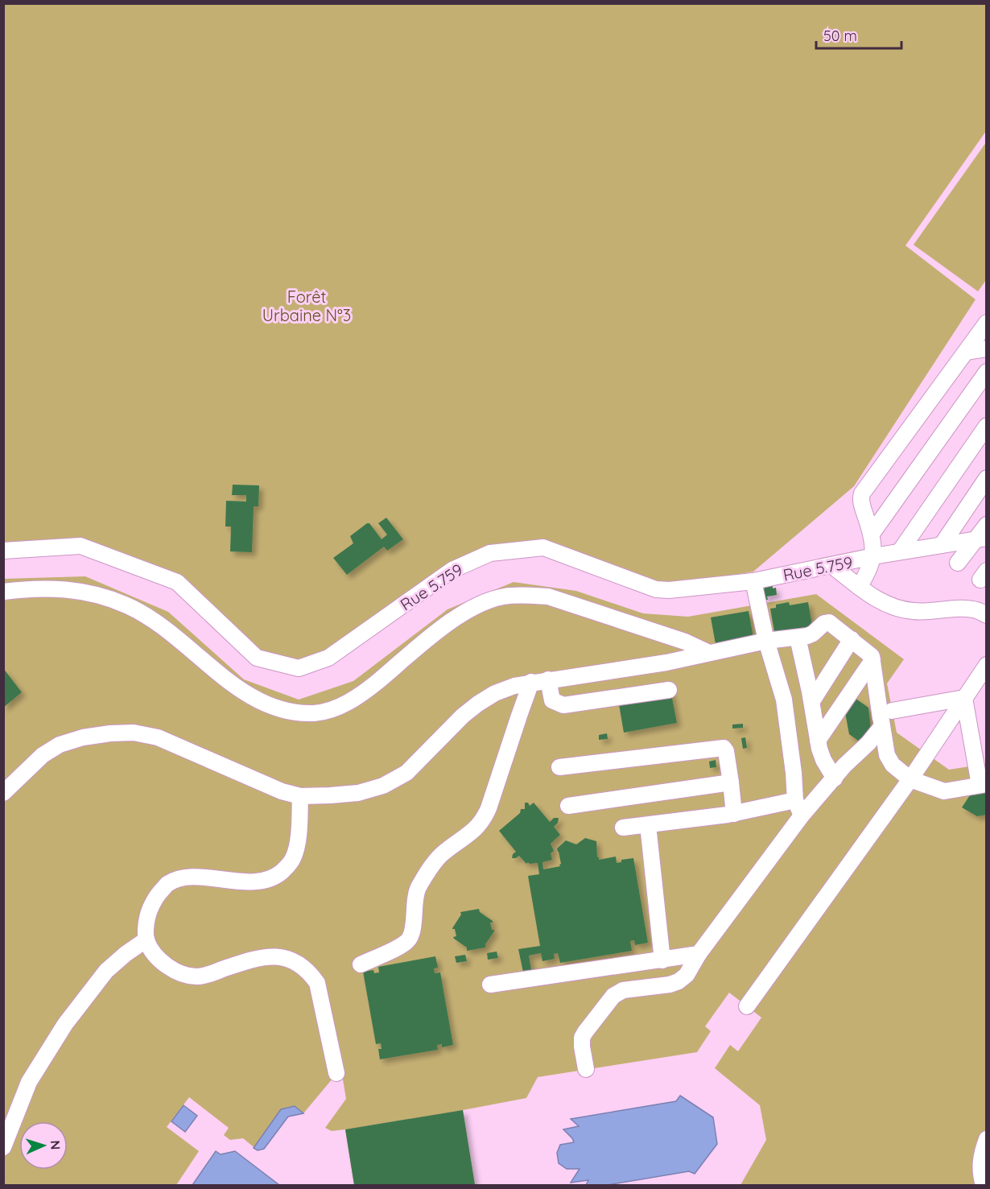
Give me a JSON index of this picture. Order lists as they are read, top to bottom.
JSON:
{
  "streets": {
    "lane": ["Rue 5.759"]
  },
  "parks": ["Forêt Urbaine N°3"],
  "scale_bar": "50 m",
  "north": "right"
}
